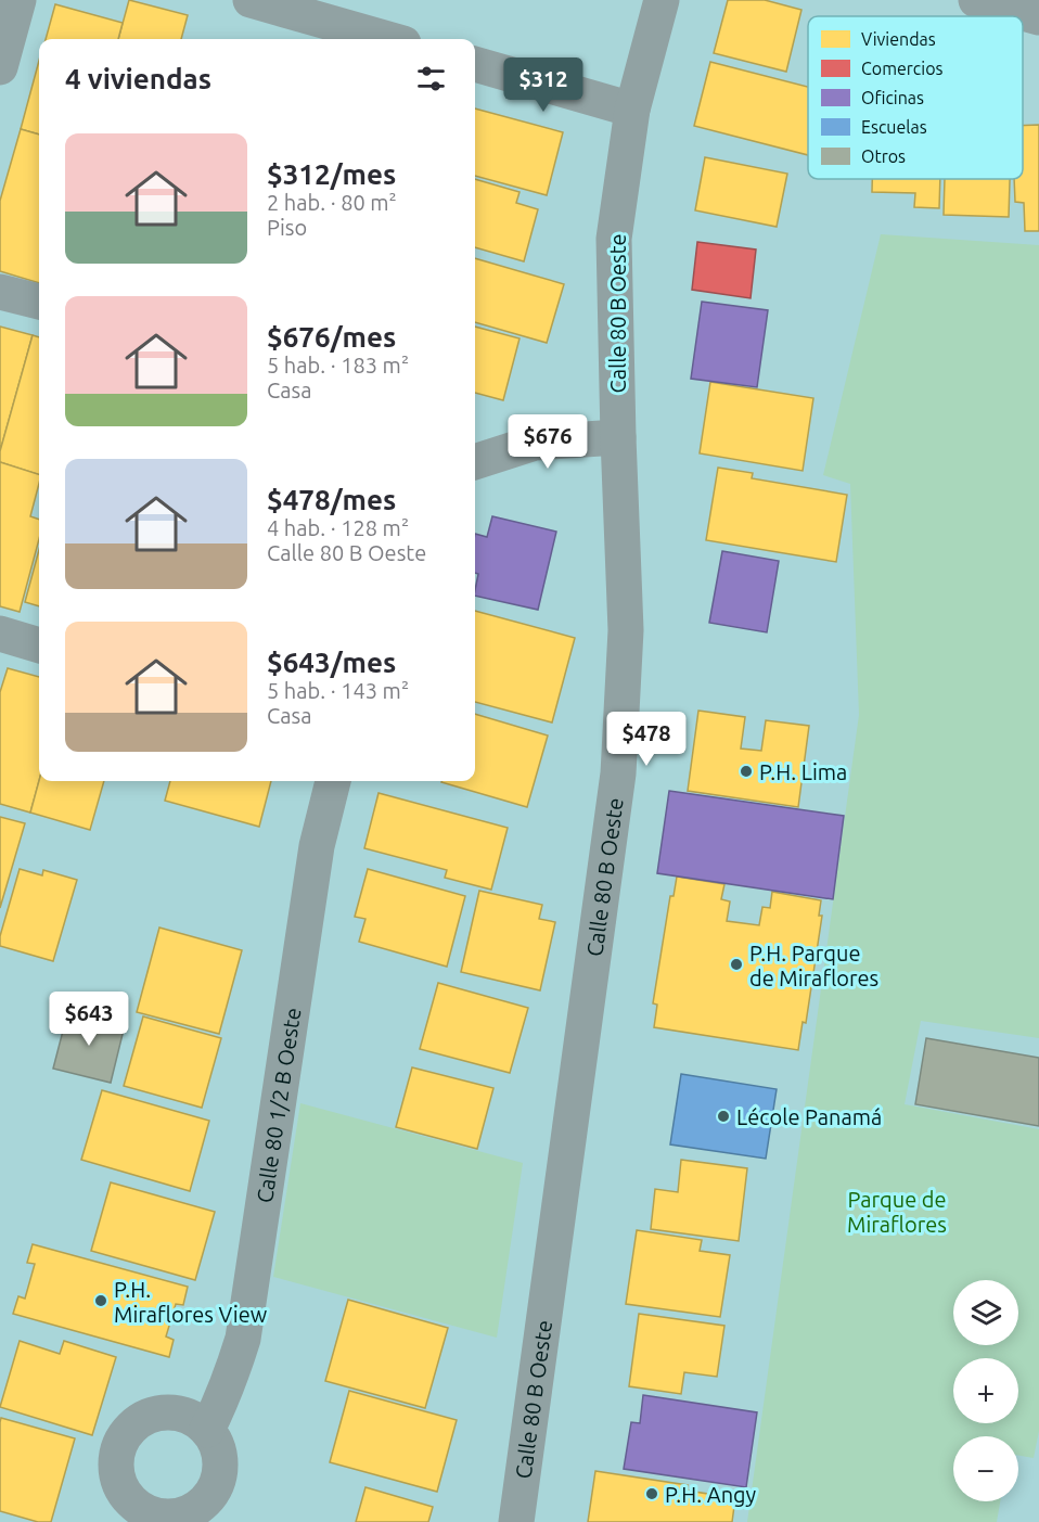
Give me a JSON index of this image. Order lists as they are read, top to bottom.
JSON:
{
  "streets": {
    "street": ["Calle 80 B Oeste", "Calle 80 1/2 B Oeste"]
  },
  "parks": ["Parque de Miraflores"],
  "places": [
    "P.H. Lima",
    "P.H. Parque de Miraflores",
    "Lécole Panamá",
    "P.H. Miraflores View",
    "P.H. Angy"
  ],
  "legend": [
    "Viviendas",
    "Comercios",
    "Oficinas",
    "Escuelas",
    "Otros"
  ],
  "page": {
    "heading": "4 viviendas",
    "price": [
      "$312",
      "$676",
      "$478",
      "$643"
    ],
    "list": [
      {
        "name": "$312/mes",
        "note": "2 hab. · 80 m² · Piso"
      },
      {
        "name": "$676/mes",
        "note": "5 hab. · 183 m² · Casa"
      },
      {
        "name": "$478/mes",
        "note": "4 hab. · 128 m² · Calle 80 B Oeste"
      },
      {
        "name": "$643/mes",
        "note": "5 hab. · 143 m² · Casa"
      }
    ],
    "map_buttons": ["+", "−"]
  }
}
